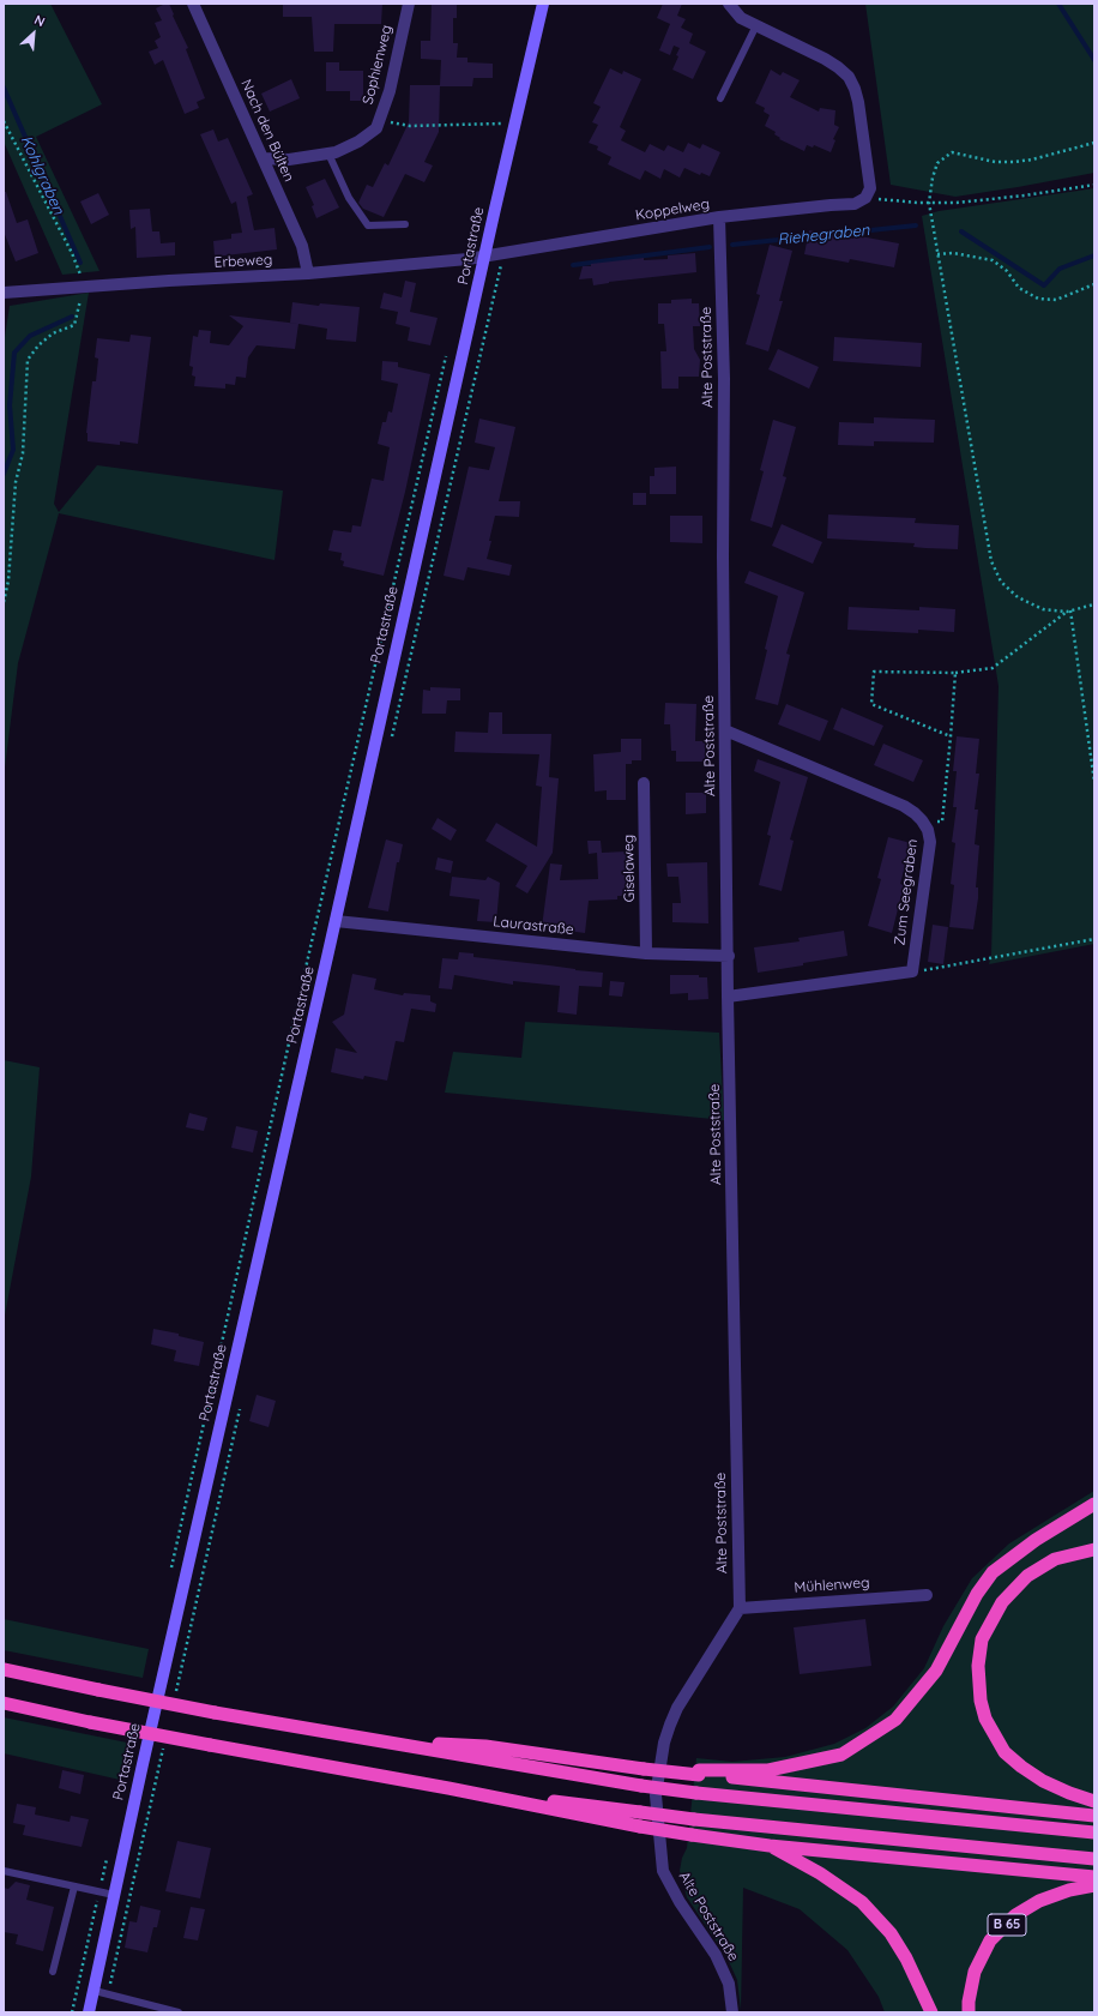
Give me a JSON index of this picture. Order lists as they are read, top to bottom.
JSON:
{
  "streets": {
    "highway": ["B 65"],
    "main road": ["Portastraße"],
    "street": [
      "Sophienweg",
      "Nach den Bülten",
      "Koppelweg",
      "Erbeweg",
      "Alte Poststraße",
      "Giselaweg",
      "Zum Seegraben",
      "Laurastraße",
      "Mühlenweg"
    ]
  },
  "crossings": [
    ["Sophienweg", "Nach den Bülten"],
    ["Nach den Bülten", "Erbeweg"],
    ["Koppelweg", "Portastraße"],
    ["Koppelweg", "Erbeweg"],
    ["Koppelweg", "Alte Poststraße"],
    ["Portastraße", "Erbeweg"],
    ["Portastraße", "Laurastraße"],
    ["Alte Poststraße", "Zum Seegraben"],
    ["Alte Poststraße", "Laurastraße"],
    ["Alte Poststraße", "Mühlenweg"],
    ["Giselaweg", "Laurastraße"]
  ],
  "water": ["Kohlgraben", "Riehegraben"],
  "north": "top right"
}
